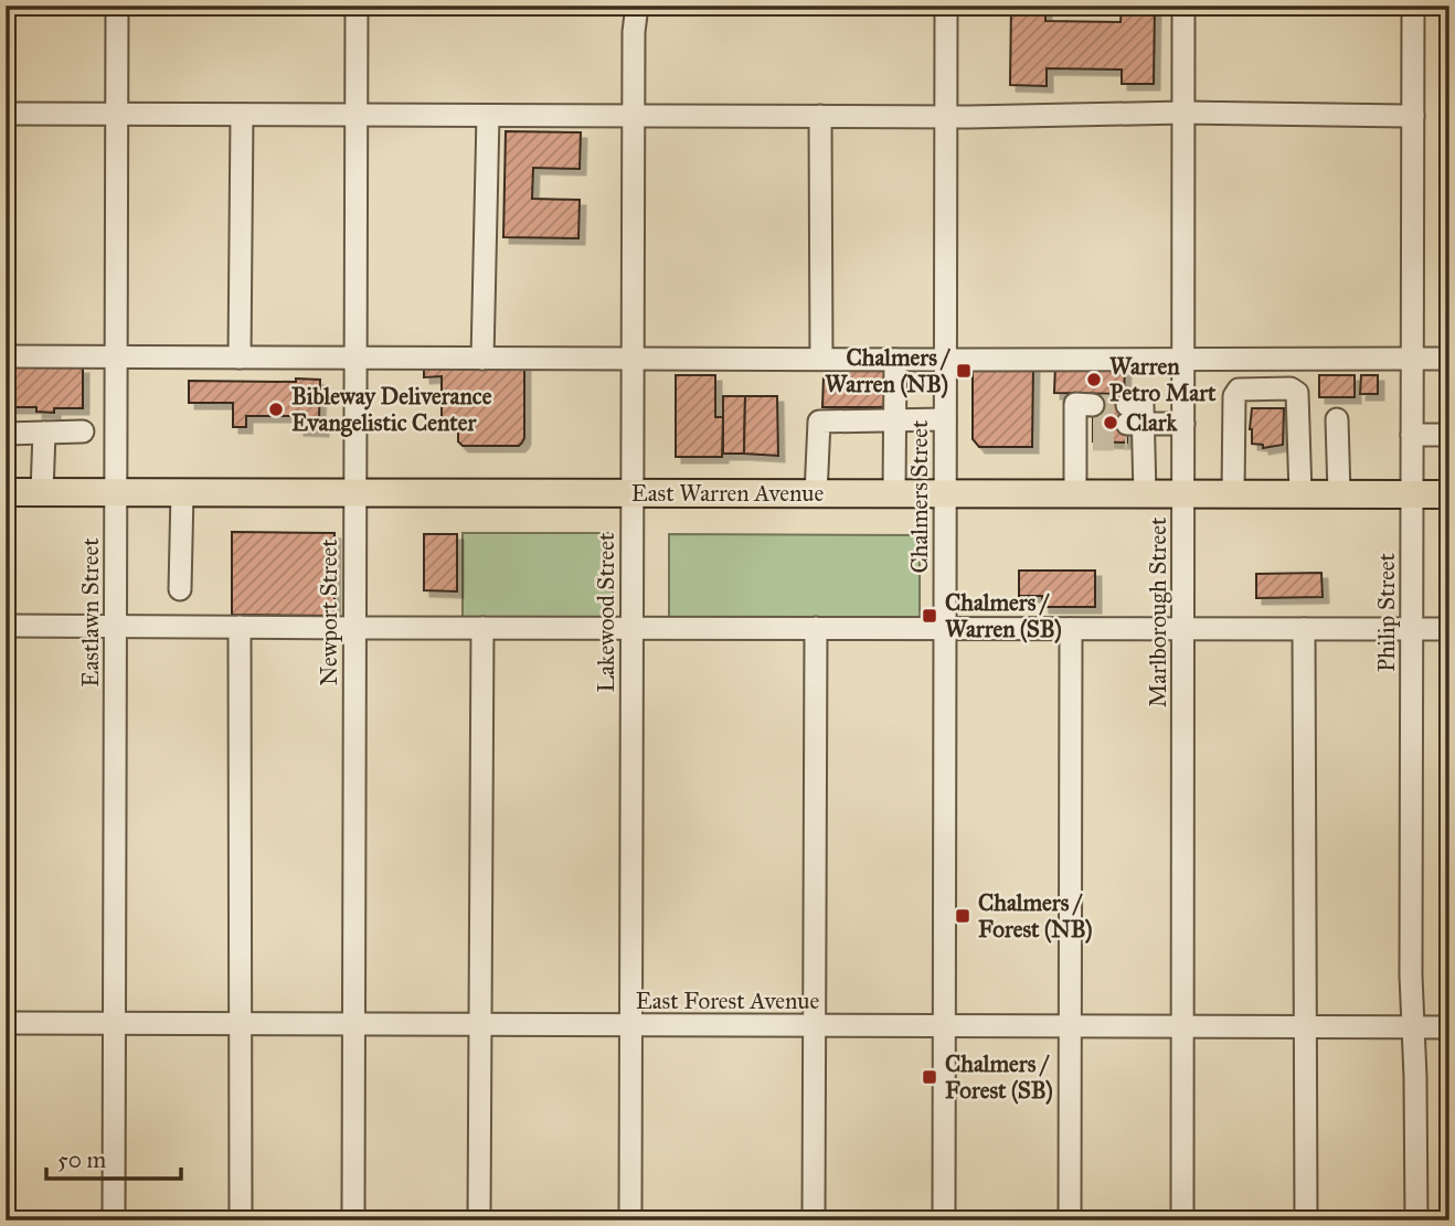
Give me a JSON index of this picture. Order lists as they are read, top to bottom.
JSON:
{
  "streets": {
    "main road": ["East Warren Avenue"],
    "street": [
      "Chalmers Street",
      "Eastlawn Street",
      "Newport Street",
      "Lakewood Street",
      "Marlborough Street",
      "Philip Street",
      "East Forest Avenue"
    ]
  },
  "crossings": [
    ["East Warren Avenue", "Chalmers Street"],
    ["East Warren Avenue", "Eastlawn Street"],
    ["East Warren Avenue", "Newport Street"],
    ["East Warren Avenue", "Lakewood Street"],
    ["East Warren Avenue", "Marlborough Street"],
    ["East Warren Avenue", "Philip Street"],
    ["Chalmers Street", "East Forest Avenue"],
    ["Eastlawn Street", "East Forest Avenue"],
    ["Newport Street", "East Forest Avenue"],
    ["Lakewood Street", "East Forest Avenue"],
    ["Marlborough Street", "East Forest Avenue"],
    ["Philip Street", "East Forest Avenue"]
  ],
  "places": {
    "transit": [
      "Chalmers / Warren (NB)",
      "Chalmers / Warren (SB)",
      "Chalmers / Forest (NB)",
      "Chalmers / Forest (SB)"
    ],
    "other": ["Warren Petro Mart", "Bibleway Deliverance Evangelistic Center", "Clark"]
  },
  "scale_bar": "50 m"
}
